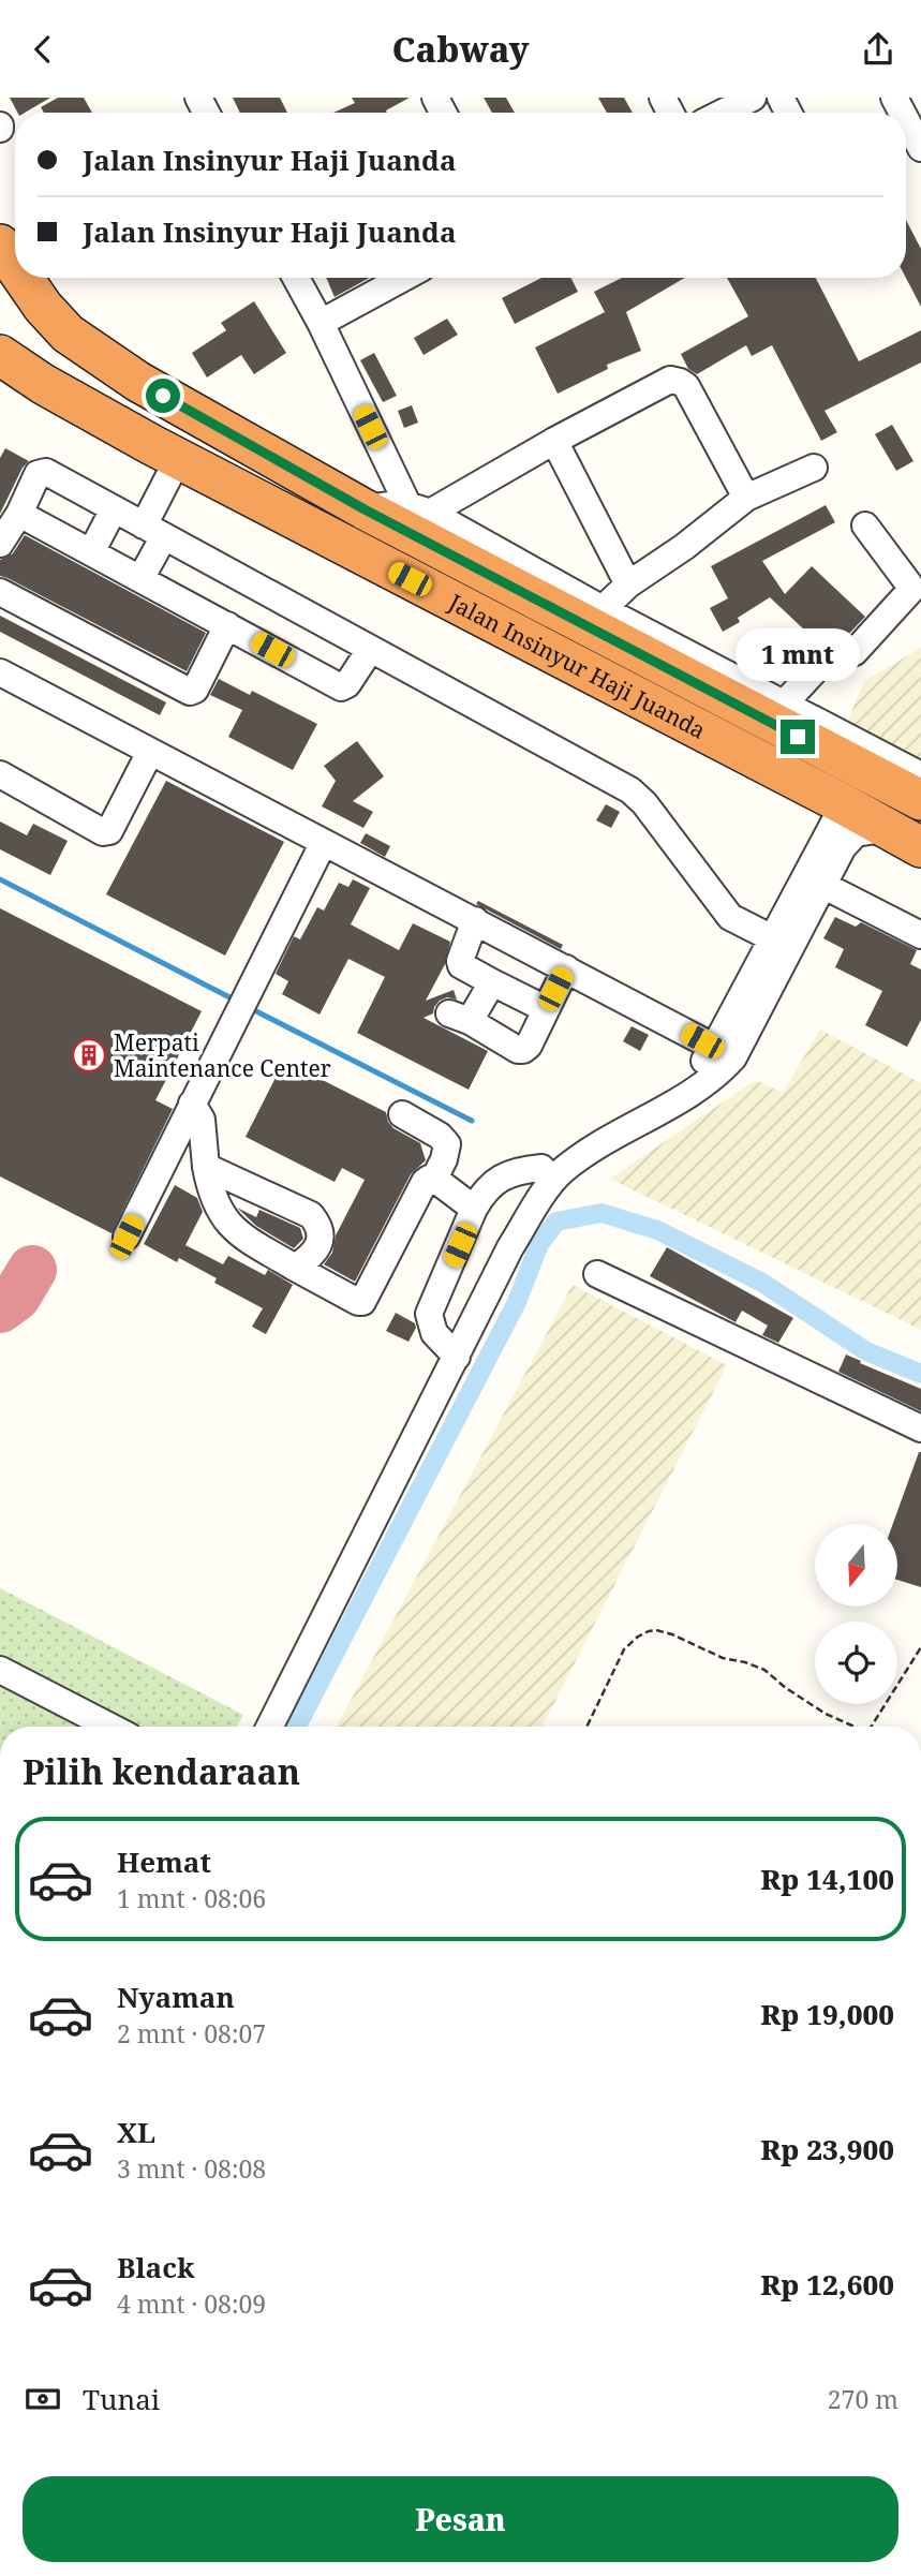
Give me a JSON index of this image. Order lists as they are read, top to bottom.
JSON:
{
  "streets": {
    "highway": ["Jalan Insinyur Haji Juanda"]
  },
  "places": {
    "building": ["Merpati Maintenance Center"]
  },
  "north": "bottom",
  "page": {
    "header": "Cabway",
    "banner": ["Jalan Insinyur Haji Juanda", "Jalan Insinyur Haji Juanda"],
    "bubble": "1 mnt",
    "heading": "Pilih kendaraan",
    "list": [
      {
        "name": "Hemat",
        "note": "1 mnt · 08:06",
        "value": "Rp 14,100"
      },
      {
        "name": "Nyaman",
        "note": "2 mnt · 08:07",
        "value": "Rp 19,000"
      },
      {
        "name": "XL",
        "note": "3 mnt · 08:08",
        "value": "Rp 23,900"
      },
      {
        "name": "Black",
        "note": "4 mnt · 08:09",
        "value": "Rp 12,600"
      }
    ],
    "pay": ["Tunai", "270 m"],
    "buttons": "Pesan"
  }
}
